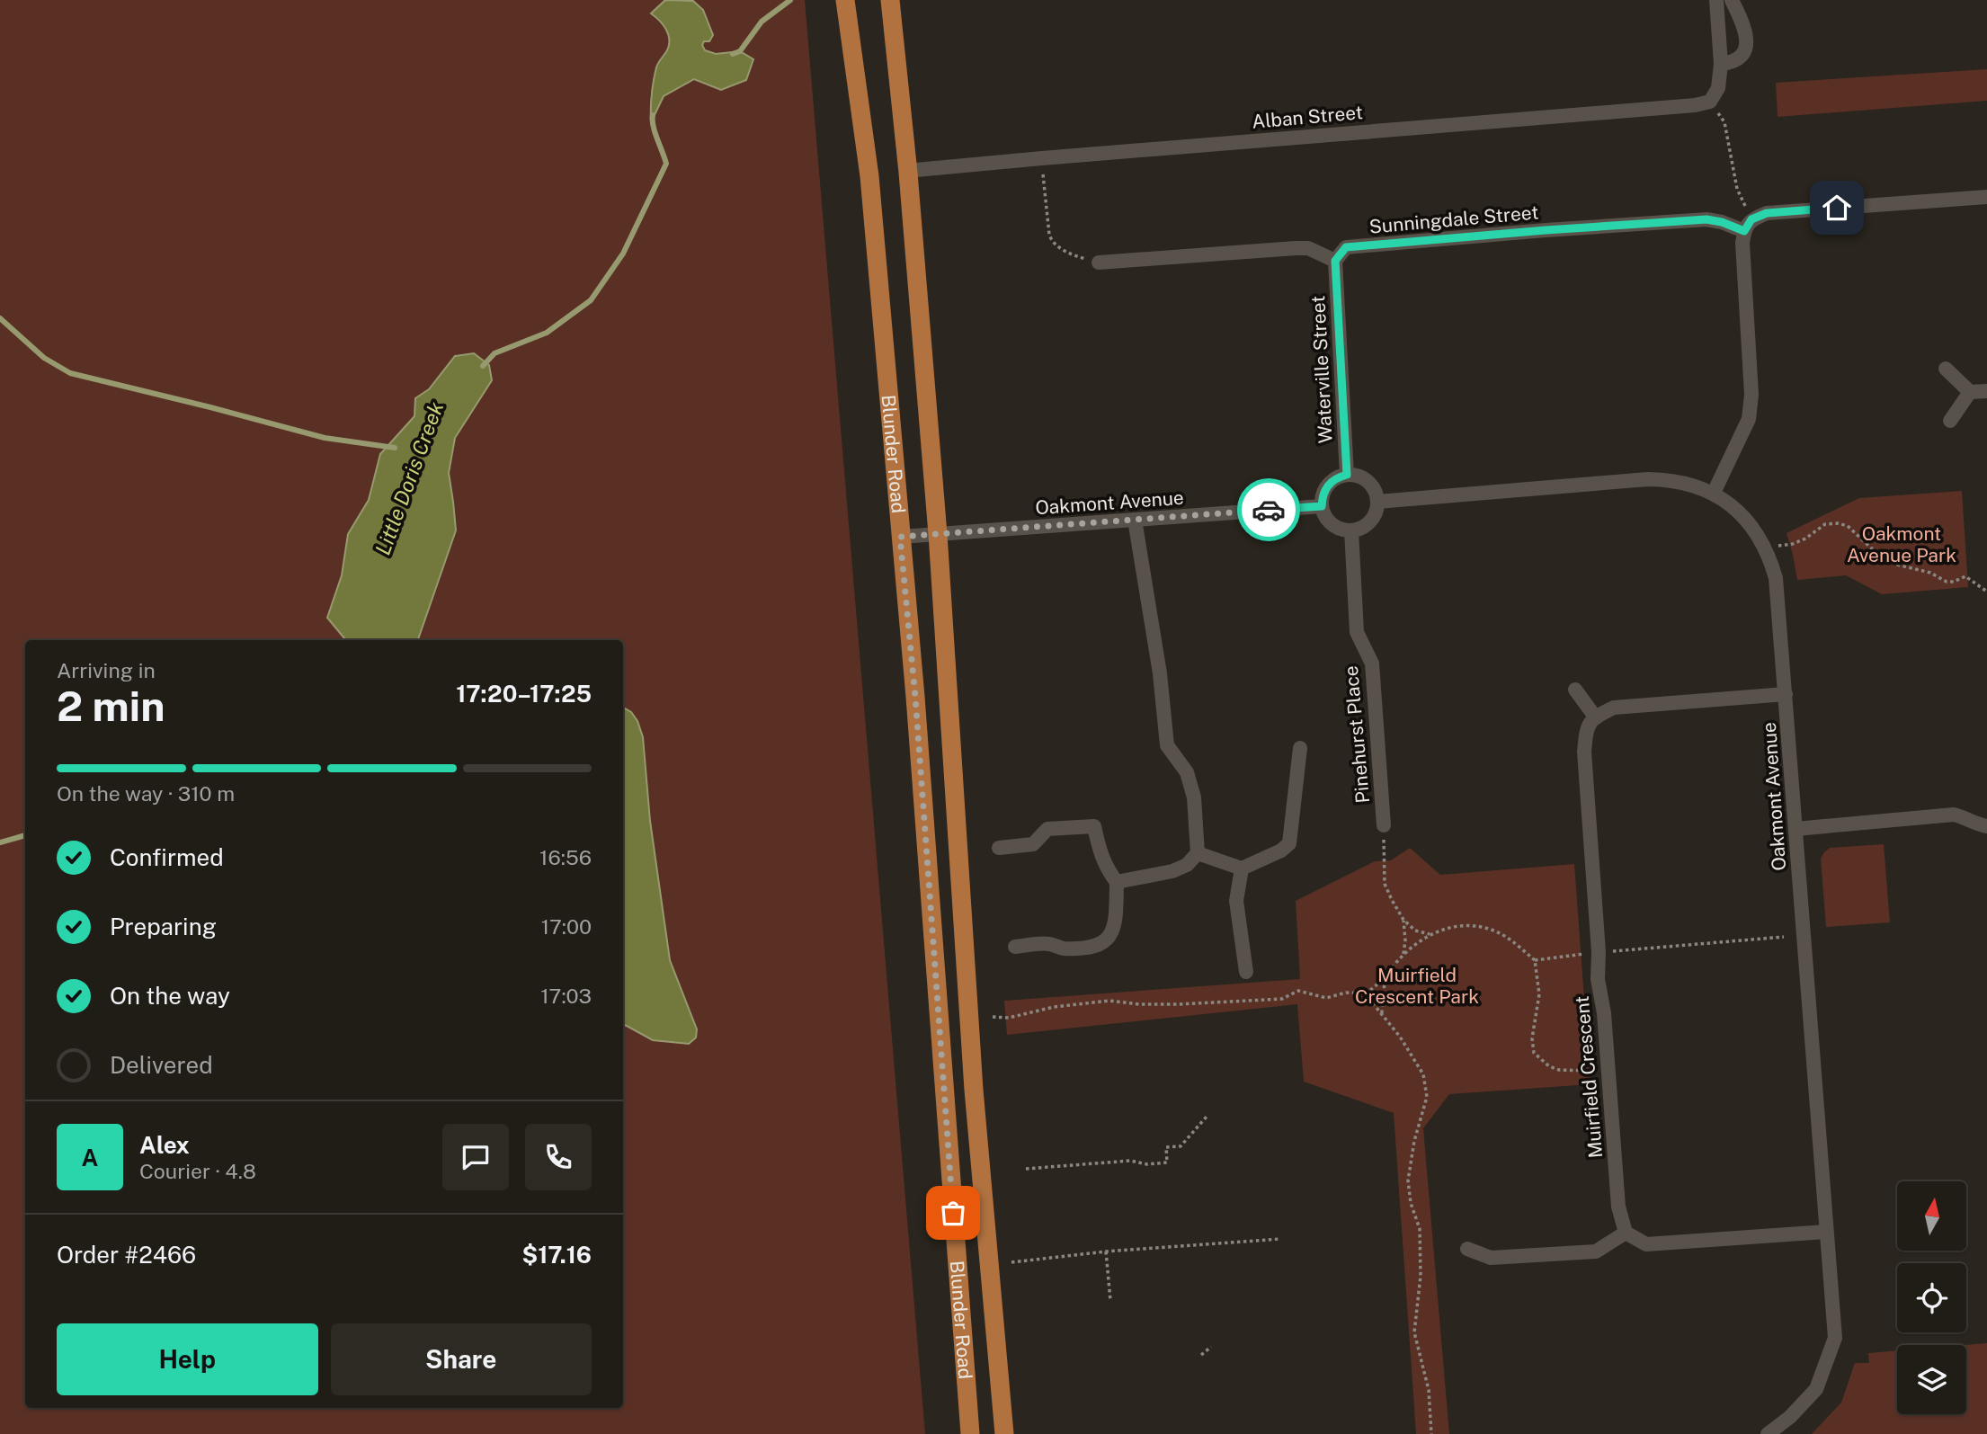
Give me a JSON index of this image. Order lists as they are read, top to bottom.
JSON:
{
  "streets": {
    "main road": ["Blunder Road"],
    "street": [
      "Alban Street",
      "Sunningdale Street",
      "Waterville Street",
      "Oakmont Avenue",
      "Pinehurst Place",
      "Muirfield Crescent"
    ]
  },
  "crossings": [
    ["Alban Street", "Blunder Road"],
    ["Sunningdale Street", "Waterville Street"],
    ["Waterville Street", "Oakmont Avenue"],
    ["Waterville Street", "Pinehurst Place"],
    ["Blunder Road", "Oakmont Avenue"],
    ["Oakmont Avenue", "Pinehurst Place"]
  ],
  "water": ["Little Doris Creek"],
  "parks": ["Oakmont Avenue Park", "Muirfield Crescent Park"],
  "north": "top",
  "page": {
    "heading": ["2 min", "Arriving in", "17:20–17:25"],
    "panel": [
      "Alex",
      "Courier · 4.8",
      "Order #2466",
      "$17.16"
    ],
    "bar": "On the way · 310 m",
    "list": [
      ["Confirmed", "16:56"],
      ["Preparing", "17:00"],
      ["On the way", "17:03"],
      "Delivered"
    ],
    "round": "A",
    "buttons": ["Help", "Share"]
  }
}
